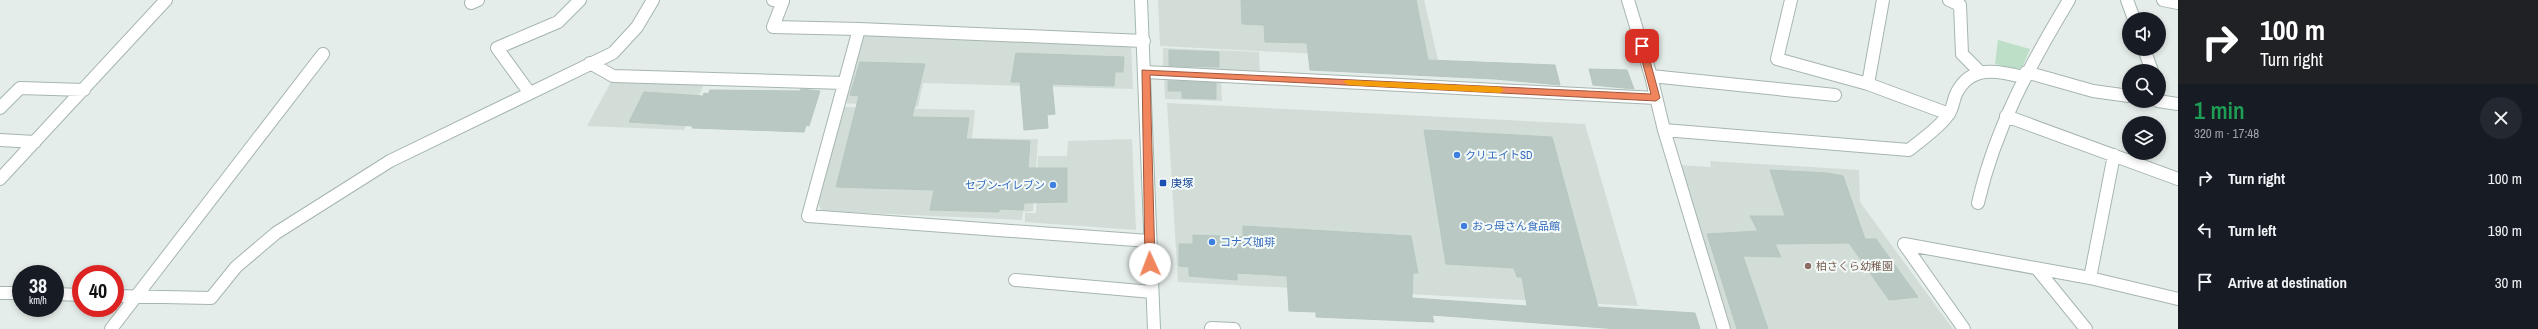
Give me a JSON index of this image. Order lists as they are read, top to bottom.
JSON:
{
  "places": {
    "other": [
      "クリエイトSD",
      "セブン-イレブン",
      "おっ母さん食品館",
      "コナズ珈琲",
      "柏さくら幼稚園"
    ],
    "transit": ["庚塚"]
  },
  "page": {
    "turn": ["100 m", "Turn right"],
    "heading": ["1 min", "320 m · 17:48"],
    "list": [
      {
        "name": "Turn right",
        "value": "100 m"
      },
      {
        "name": "Turn left",
        "value": "190 m"
      },
      {
        "name": "Arrive at destination",
        "value": "30 m"
      }
    ],
    "speed": "38 km/h",
    "limit": "40"
  }
}
